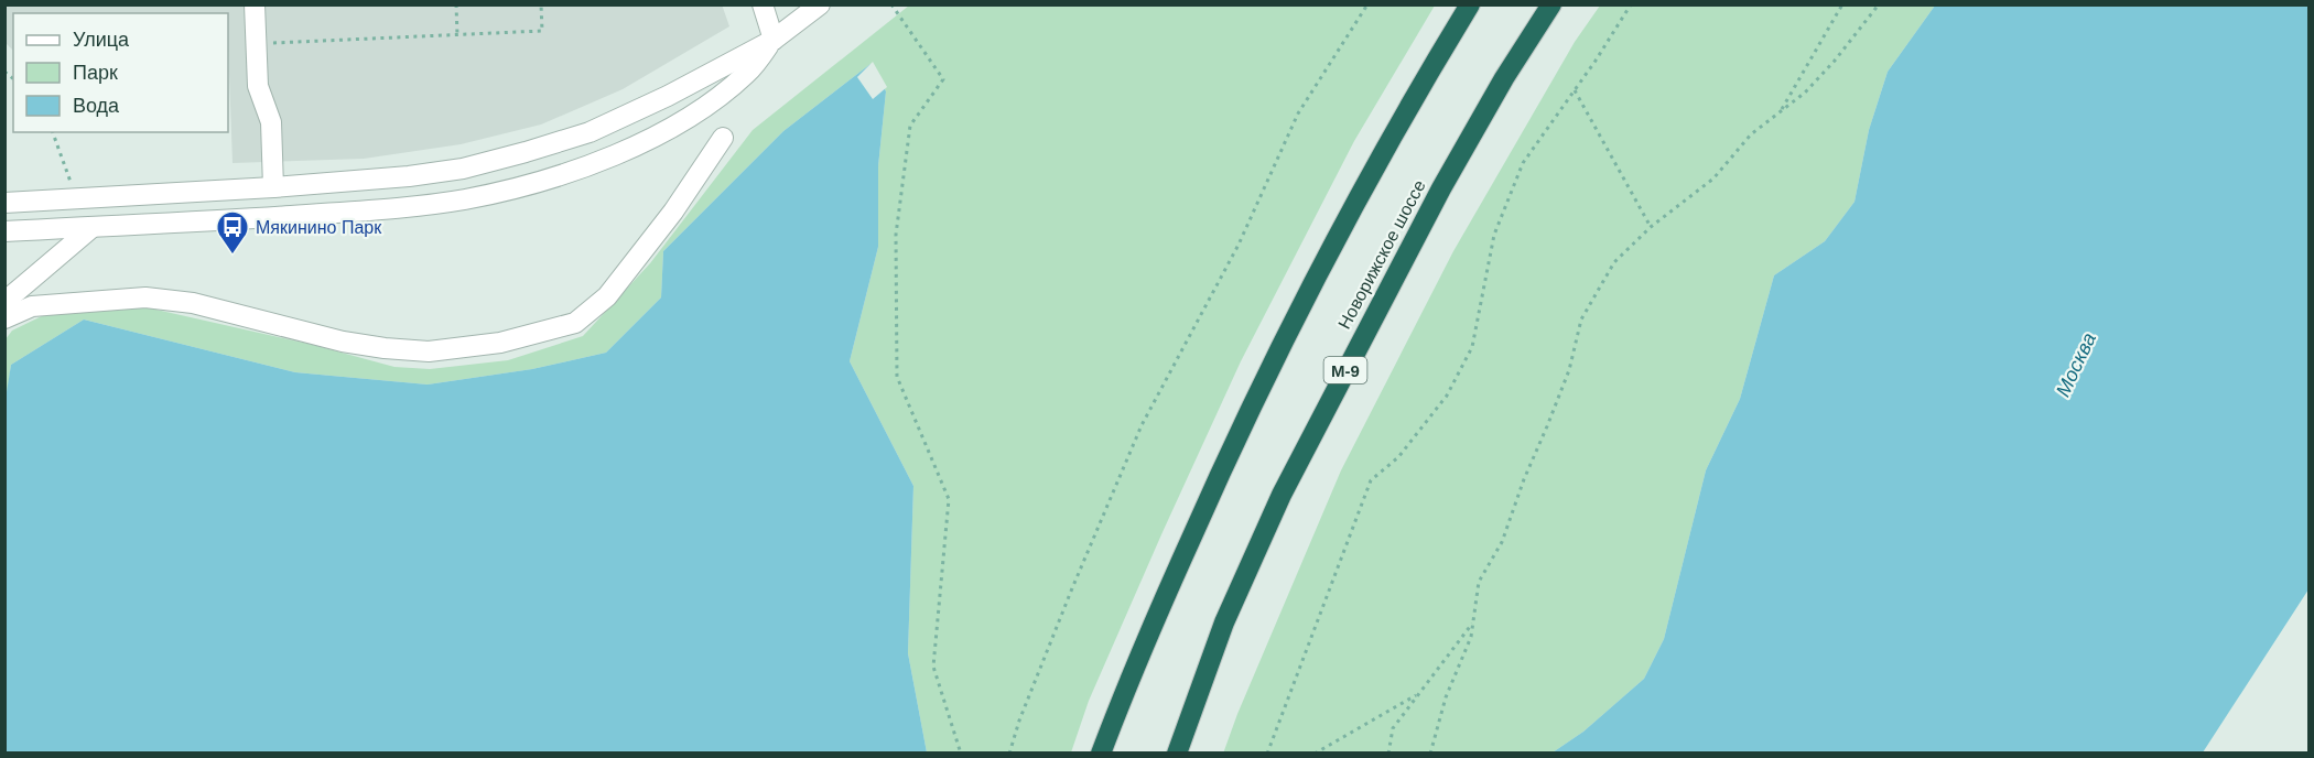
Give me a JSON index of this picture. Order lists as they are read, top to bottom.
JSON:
{
  "streets": {
    "highway": ["Новорижское шоссе", "М-9"]
  },
  "water": ["Москва"],
  "places": {
    "bus stop": ["Мякинино Парк"]
  },
  "legend": ["Улица", "Парк", "Вода"]
}
